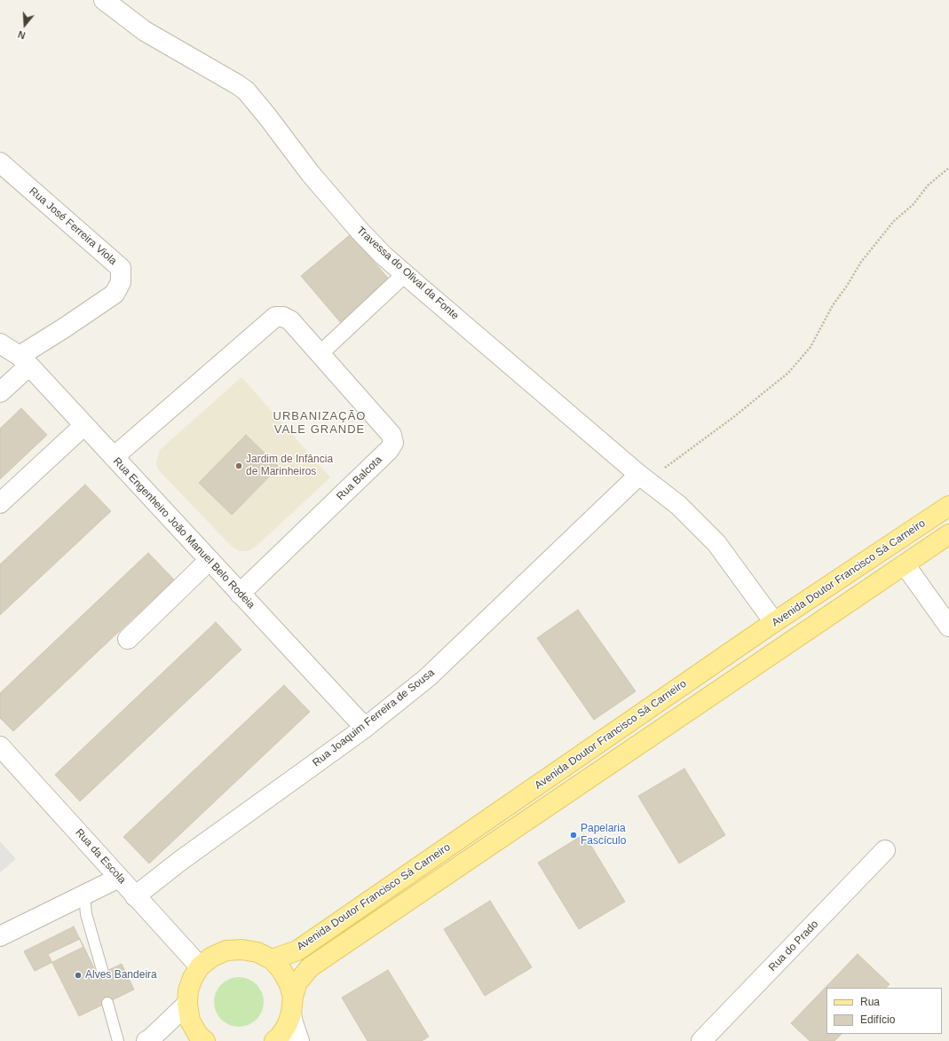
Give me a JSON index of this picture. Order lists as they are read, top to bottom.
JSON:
{
  "streets": {
    "main road": ["Avenida Doutor Francisco Sá Carneiro"],
    "street": [
      "Rua José Ferreira Viola",
      "Travessa do Olival da Fonte",
      "Rua Balcota",
      "Rua Engenheiro João Manuel Belo Rodeia",
      "Rua Joaquim Ferreira de Sousa",
      "Rua da Escola",
      "Rua do Prado"
    ]
  },
  "crossings": [
    ["Rua José Ferreira Viola", "Rua Engenheiro João Manuel Belo Rodeia"],
    ["Travessa do Olival da Fonte", "Avenida Doutor Francisco Sá Carneiro"],
    ["Travessa do Olival da Fonte", "Rua Joaquim Ferreira de Sousa"],
    ["Rua Balcota", "Rua Engenheiro João Manuel Belo Rodeia"],
    ["Rua Engenheiro João Manuel Belo Rodeia", "Rua Joaquim Ferreira de Sousa"],
    ["Rua Joaquim Ferreira de Sousa", "Rua da Escola"]
  ],
  "districts": ["URBANIZAÇÃO VALE GRANDE"],
  "places": ["Jardim de Infância de Marinheiros", "Papelaria Fascículo", "Alves Bandeira"],
  "legend": ["Rua", "Edifício"],
  "north": "bottom"
}
